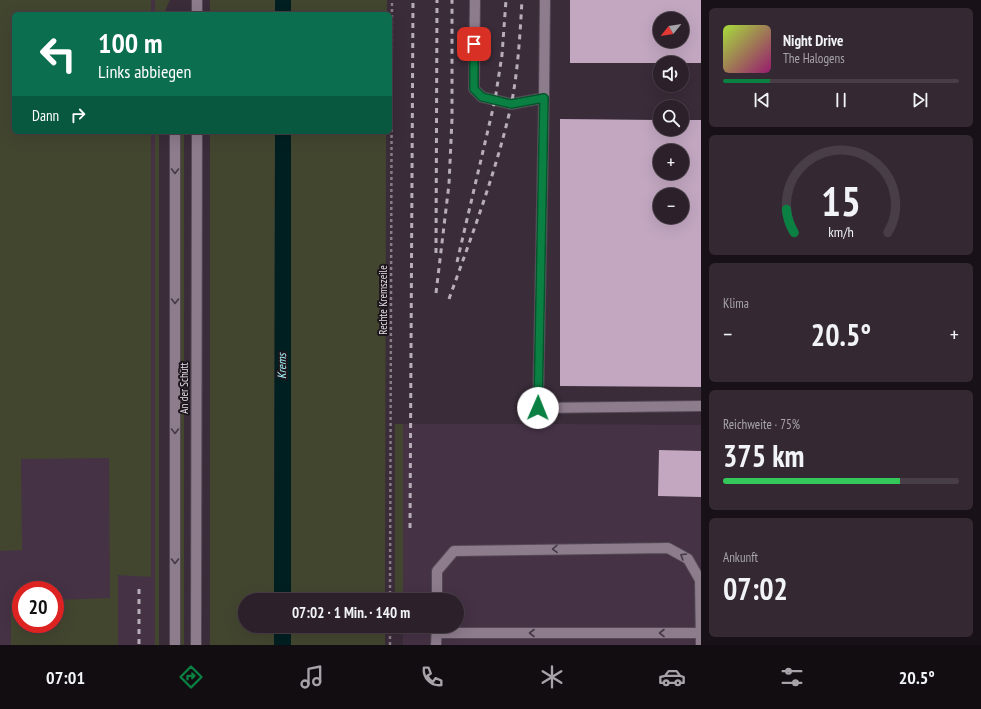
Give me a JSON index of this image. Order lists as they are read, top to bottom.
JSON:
{
  "streets": {
    "street": ["An der Schütt"],
    "path": ["Rechte Kremszeile"]
  },
  "water": ["Krems"],
  "north": "bottom left",
  "page": {
    "map_buttons": ["+", "−"],
    "turn": ["100 m", "Links abbiegen"],
    "song": ["Night Drive", "The Halogens"],
    "then": "Dann",
    "tile": [
      "Klima",
      ["Reichweite · 75%", "375 km"],
      ["Ankunft", "07:02"]
    ],
    "heat": ["−", "20.5°", "+"],
    "limit": "20",
    "trip": "07:02 · 1 Min. · 140 m",
    "tabs": ["07:01", "20.5°"],
    "gauge": ["15", "km/h"]
  }
}
